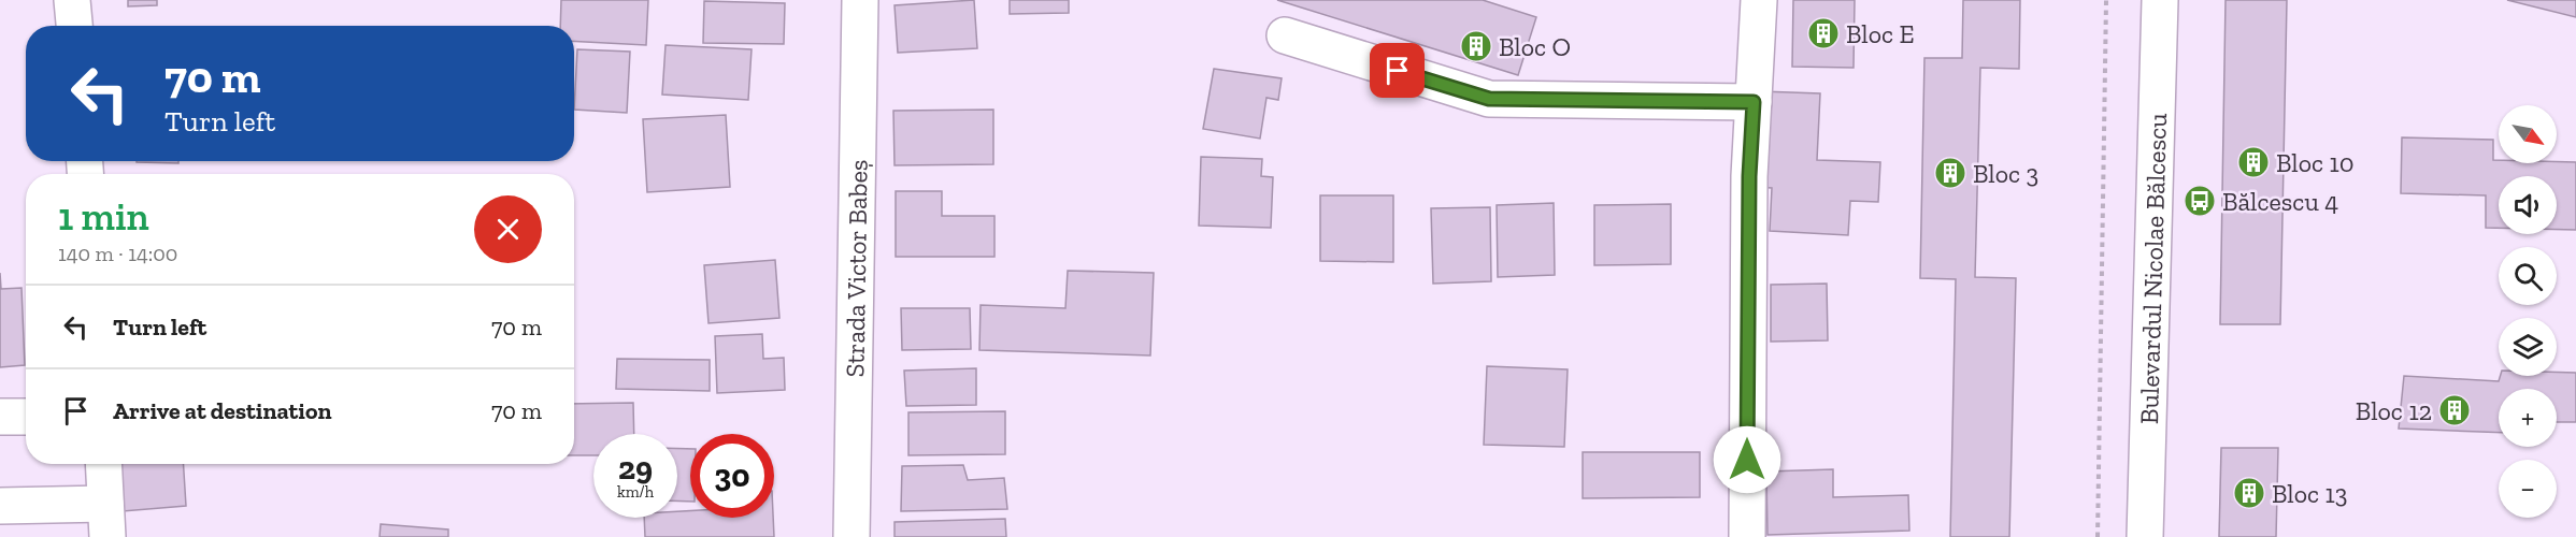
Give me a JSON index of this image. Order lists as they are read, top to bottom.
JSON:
{
  "streets": {
    "street": ["Strada Victor Babeș", "Bulevardul Nicolae Bălcescu"]
  },
  "places": {
    "building": [
      "Bloc E",
      "Bloc O",
      "Bloc 10",
      "Bloc 3",
      "Bloc 12",
      "Bloc 13"
    ],
    "bus stop": ["Bălcescu 4"]
  },
  "north": "bottom right",
  "page": {
    "turn": ["70 m", "Turn left"],
    "map_buttons": ["+", "−"],
    "heading": ["1 min", "140 m · 14:00"],
    "list": [
      {
        "name": "Turn left",
        "value": "70 m"
      },
      {
        "name": "Arrive at destination",
        "value": "70 m"
      }
    ],
    "speed": "29 km/h",
    "limit": "30"
  }
}
